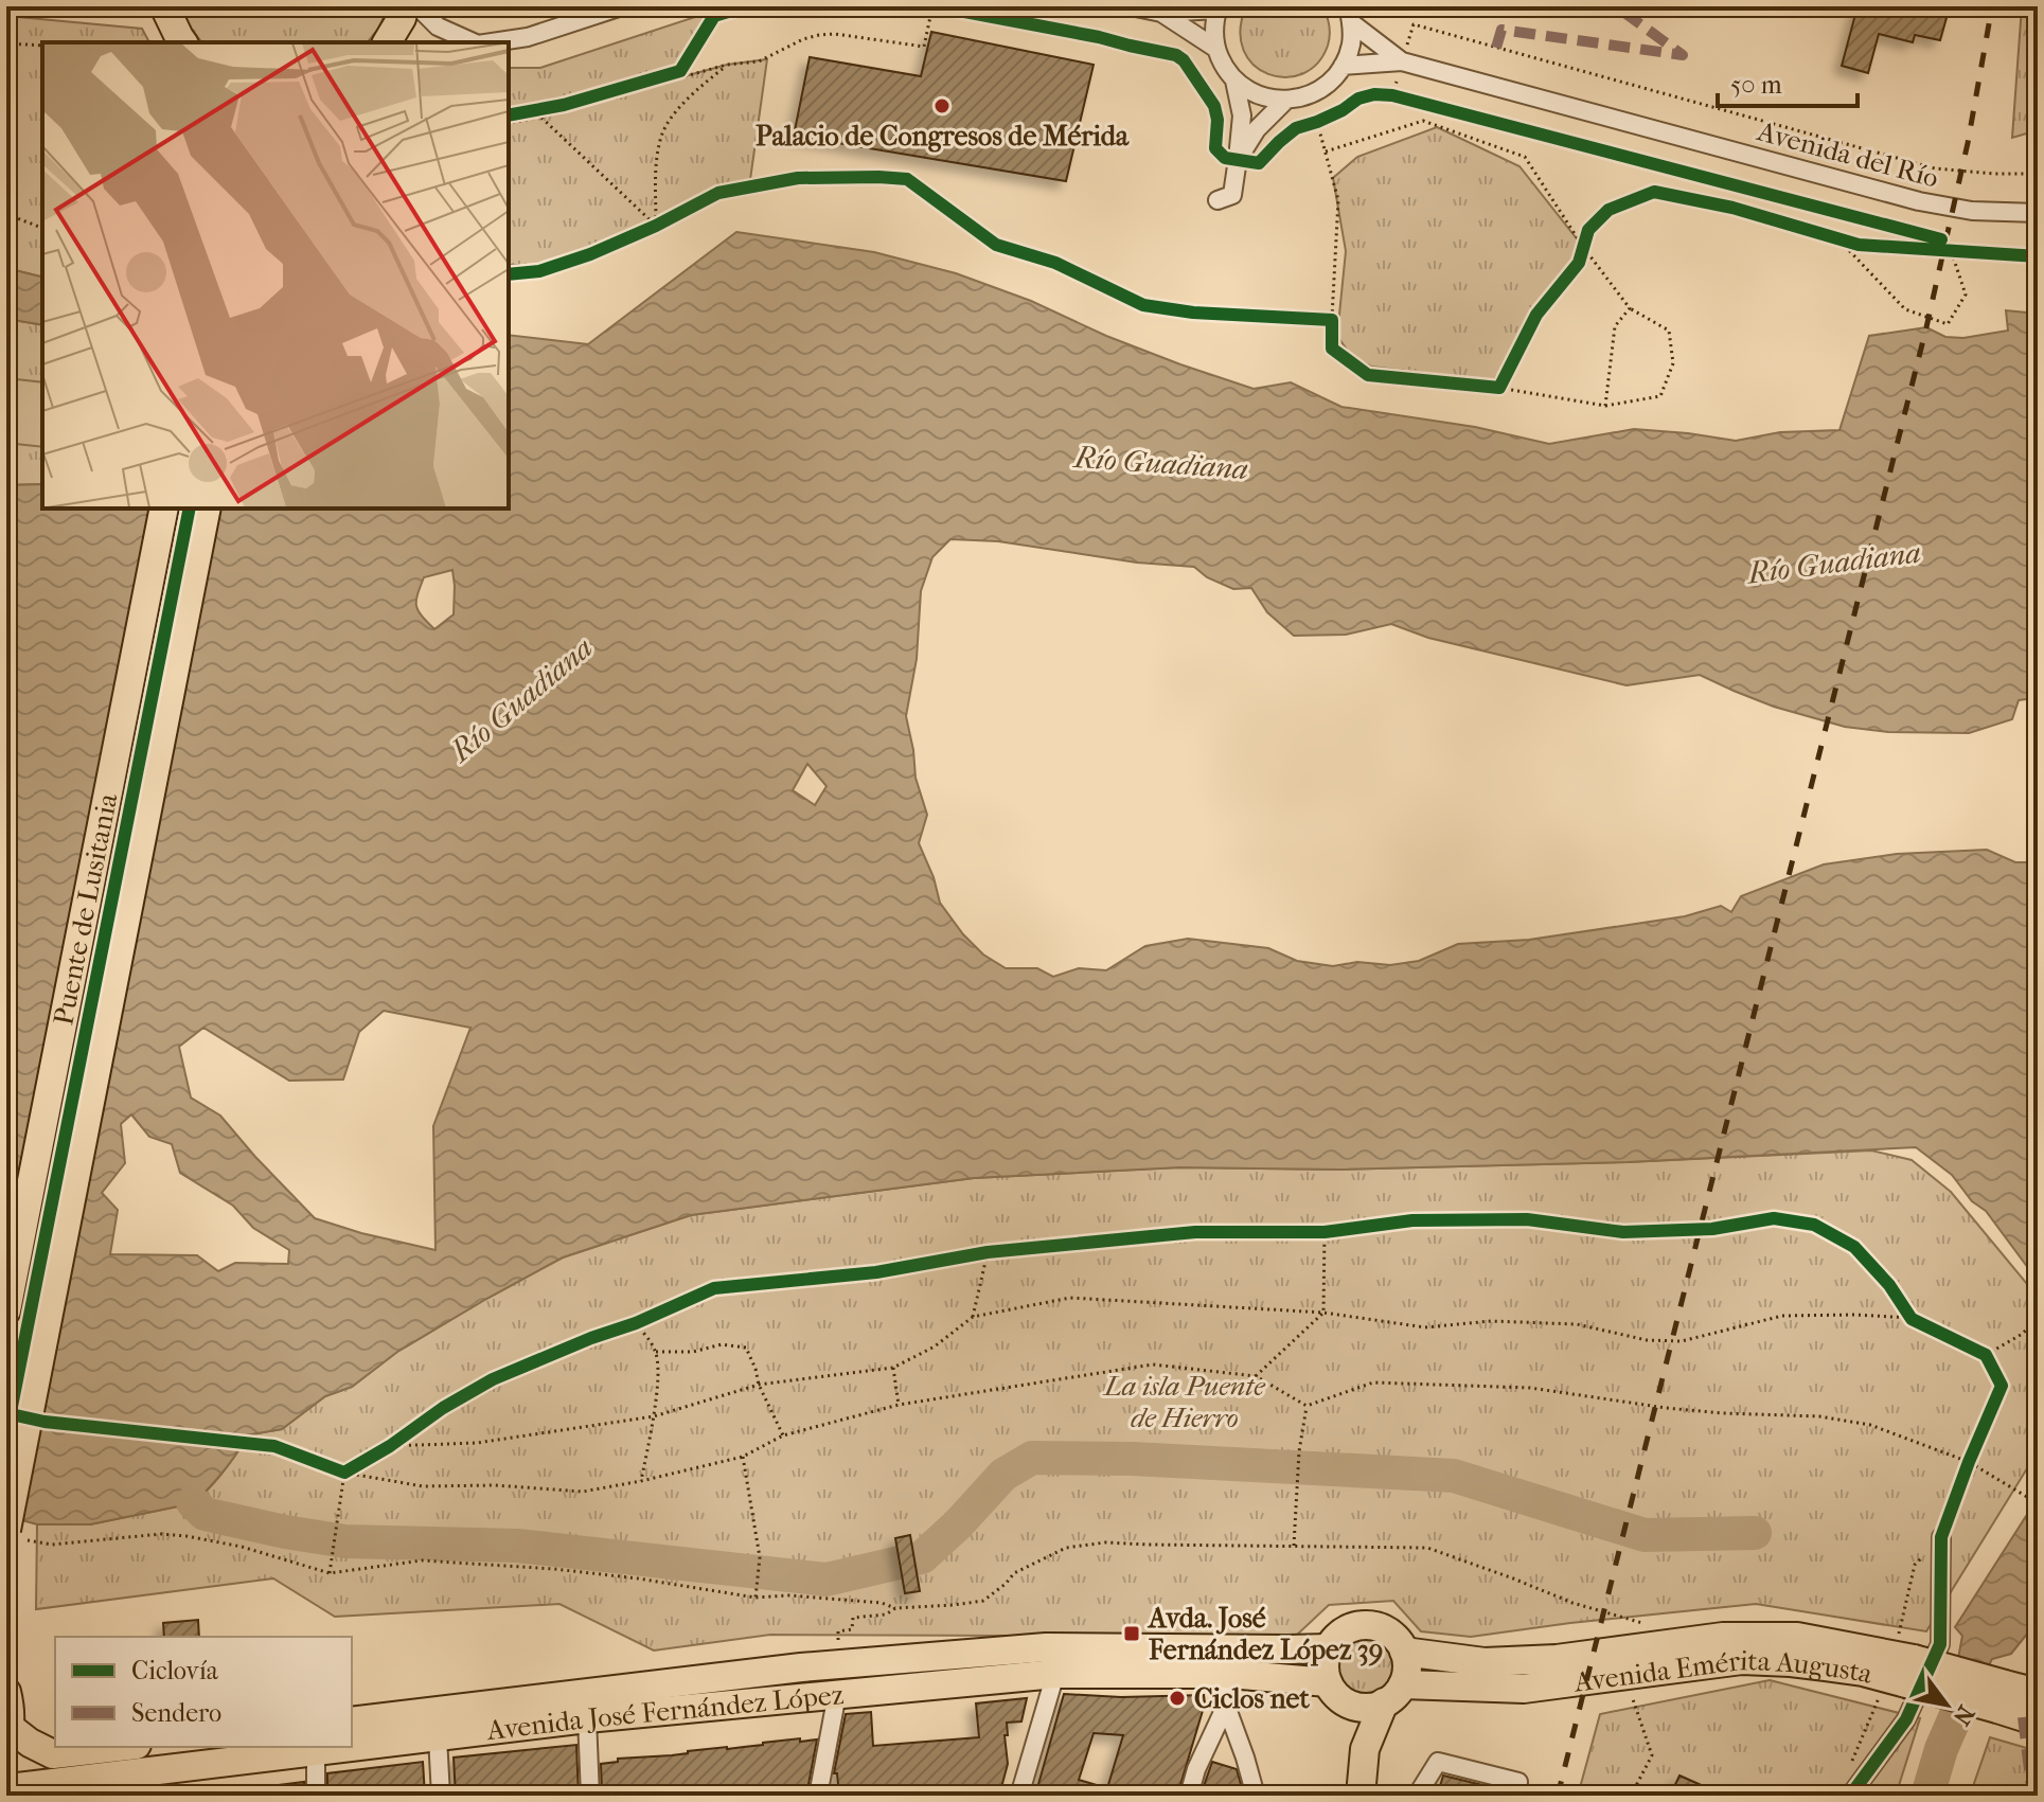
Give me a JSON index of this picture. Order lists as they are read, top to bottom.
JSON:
{
  "streets": {
    "main road": ["Puente de Lusitania", "Avenida Emérita Augusta", "Avenida José Fernández López"],
    "street": ["Avenida del Río"]
  },
  "crossings": [
    ["Avenida Emérita Augusta", "Avenida José Fernández López"]
  ],
  "water": ["Río Guadiana"],
  "parks": ["La isla Puente de Hierro"],
  "places": {
    "other": ["Palacio de Congresos de Mérida", "Ciclos net"],
    "transit": ["Avda. José Fernández López 39"]
  },
  "legend": ["Ciclovía", "Sendero"],
  "scale_bar": "50 m",
  "north": "bottom right"
}
